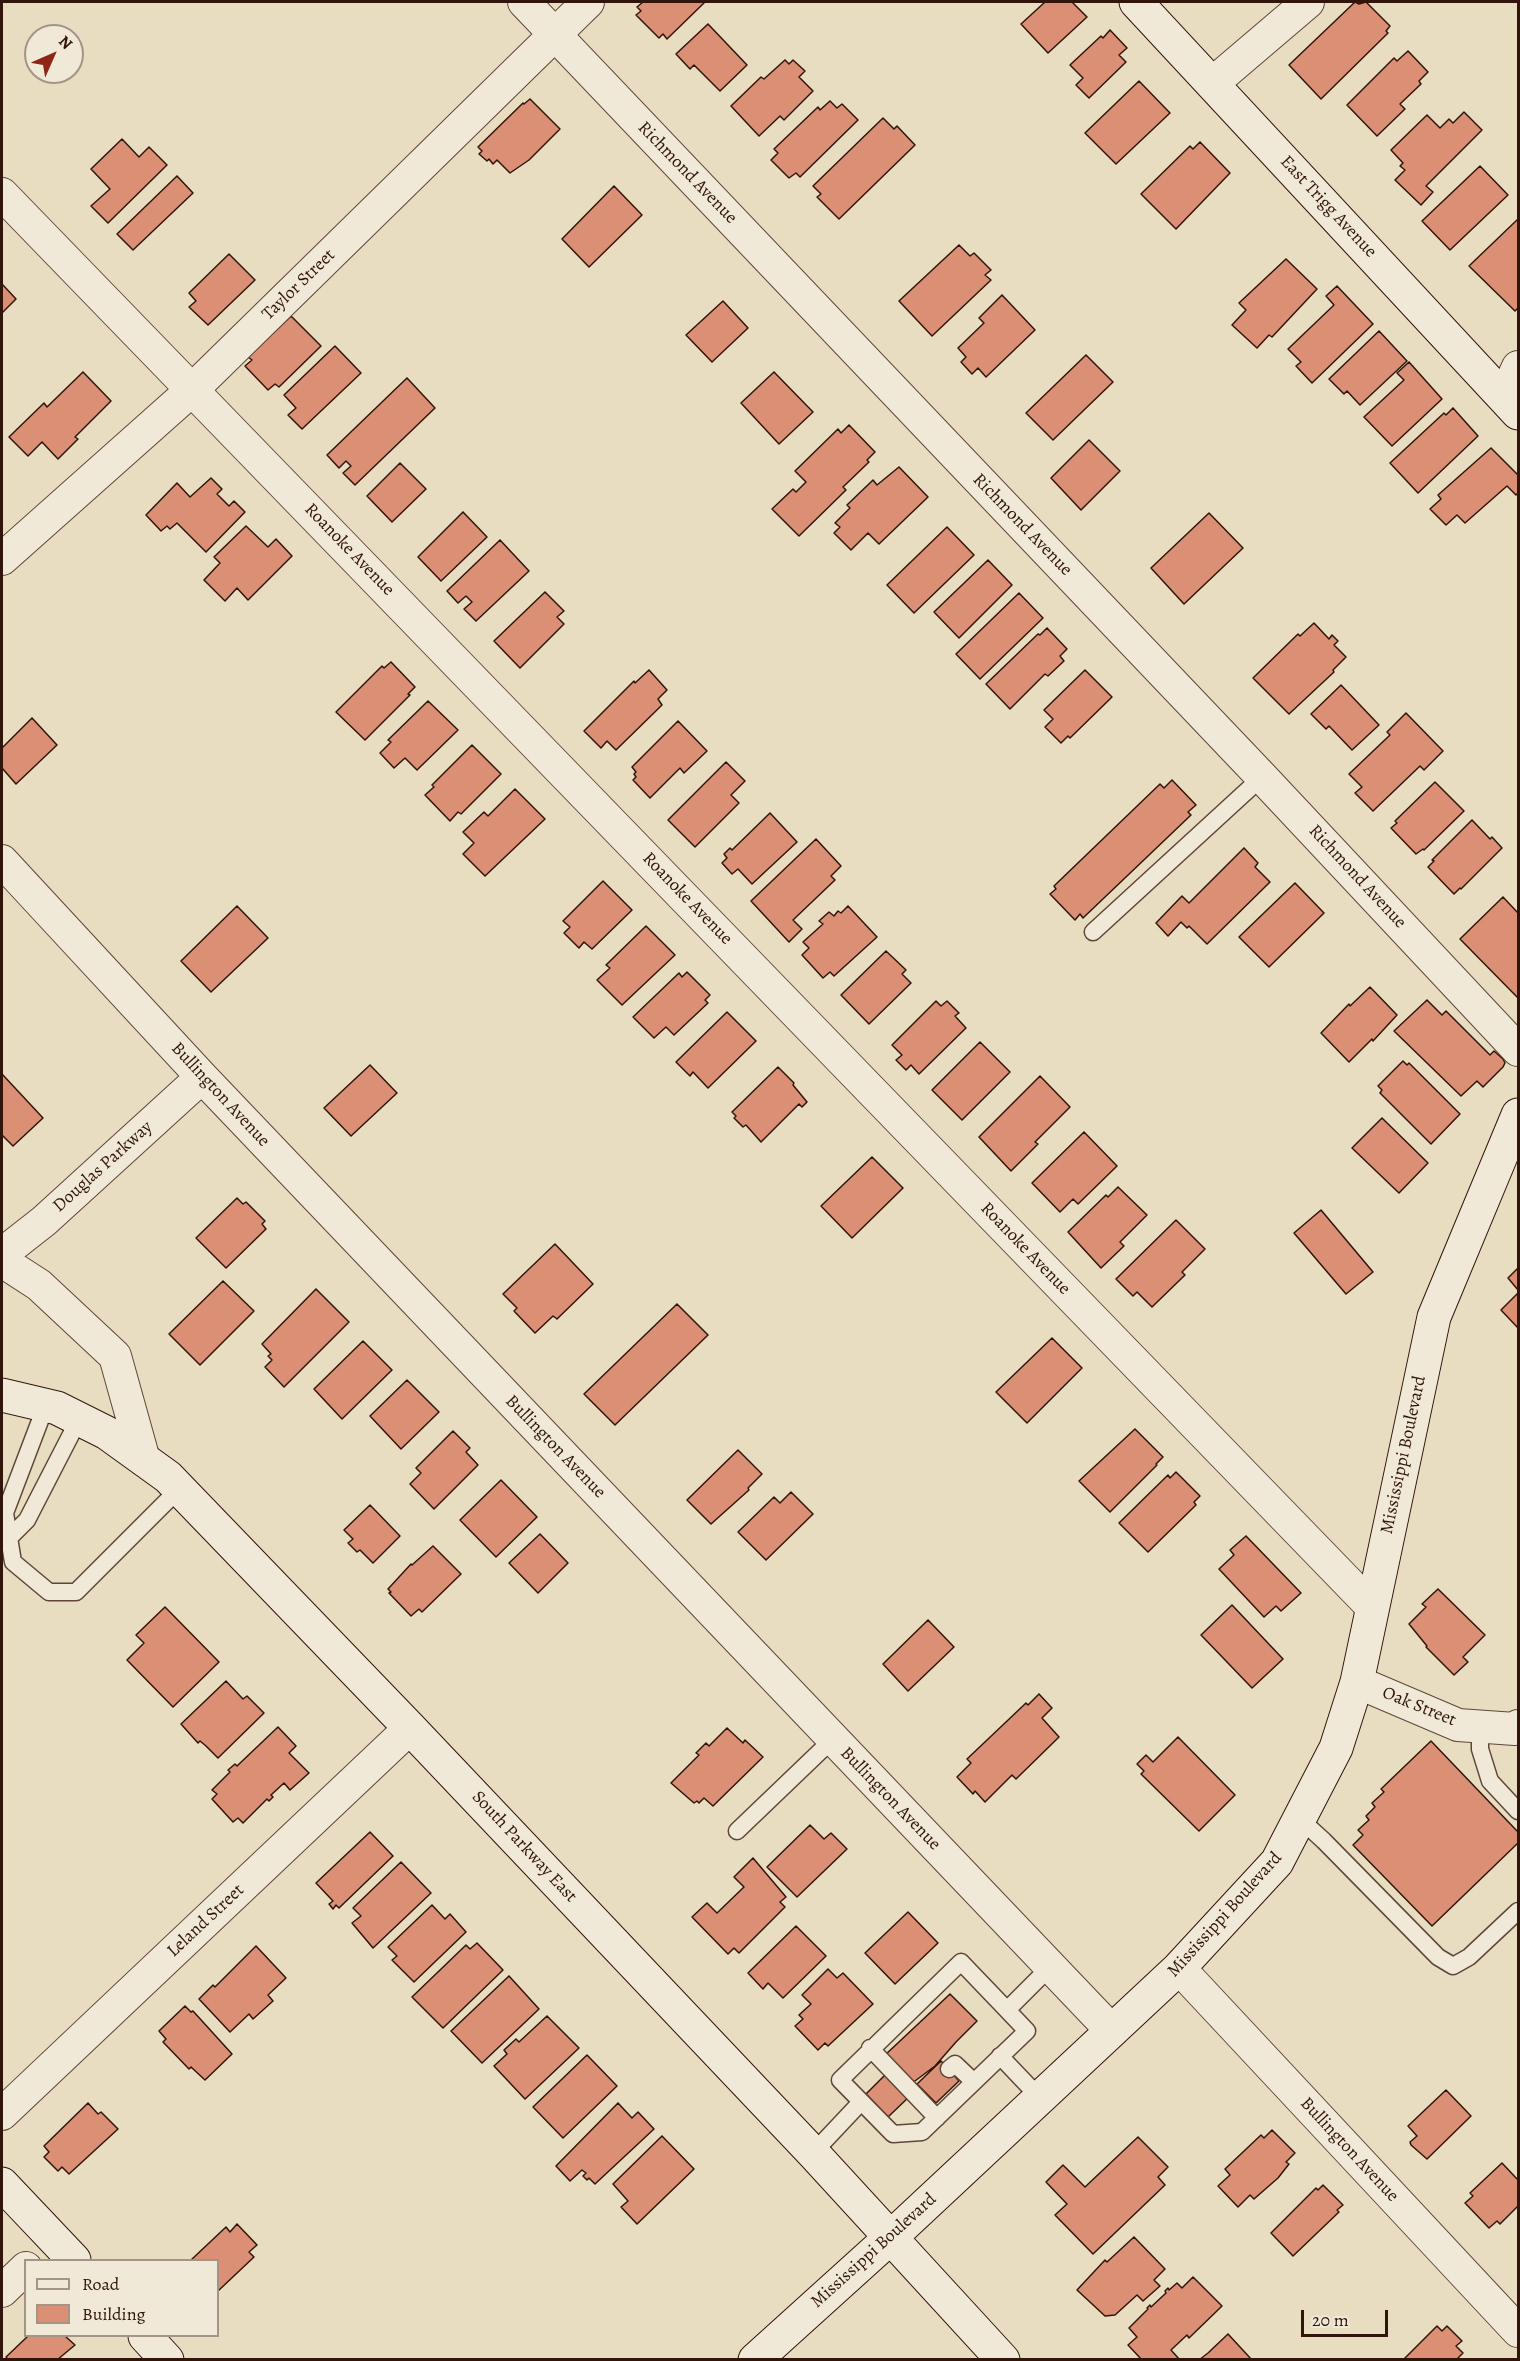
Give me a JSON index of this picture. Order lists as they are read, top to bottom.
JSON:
{
  "streets": {
    "main road": ["East Trigg Avenue", "Mississippi Boulevard", "South Parkway East"],
    "street": [
      "Richmond Avenue",
      "Taylor Street",
      "Roanoke Avenue",
      "Bullington Avenue",
      "Douglas Parkway",
      "Oak Street",
      "Leland Street"
    ]
  },
  "crossings": [
    ["Richmond Avenue", "Taylor Street"],
    ["Taylor Street", "Roanoke Avenue"],
    ["Roanoke Avenue", "Mississippi Boulevard"],
    ["Bullington Avenue", "Douglas Parkway"],
    ["Bullington Avenue", "Mississippi Boulevard"],
    ["Mississippi Boulevard", "Oak Street"],
    ["Mississippi Boulevard", "South Parkway East"],
    ["South Parkway East", "Leland Street"]
  ],
  "legend": ["Road", "Building"],
  "scale_bar": "20 m",
  "north": "top right"
}
